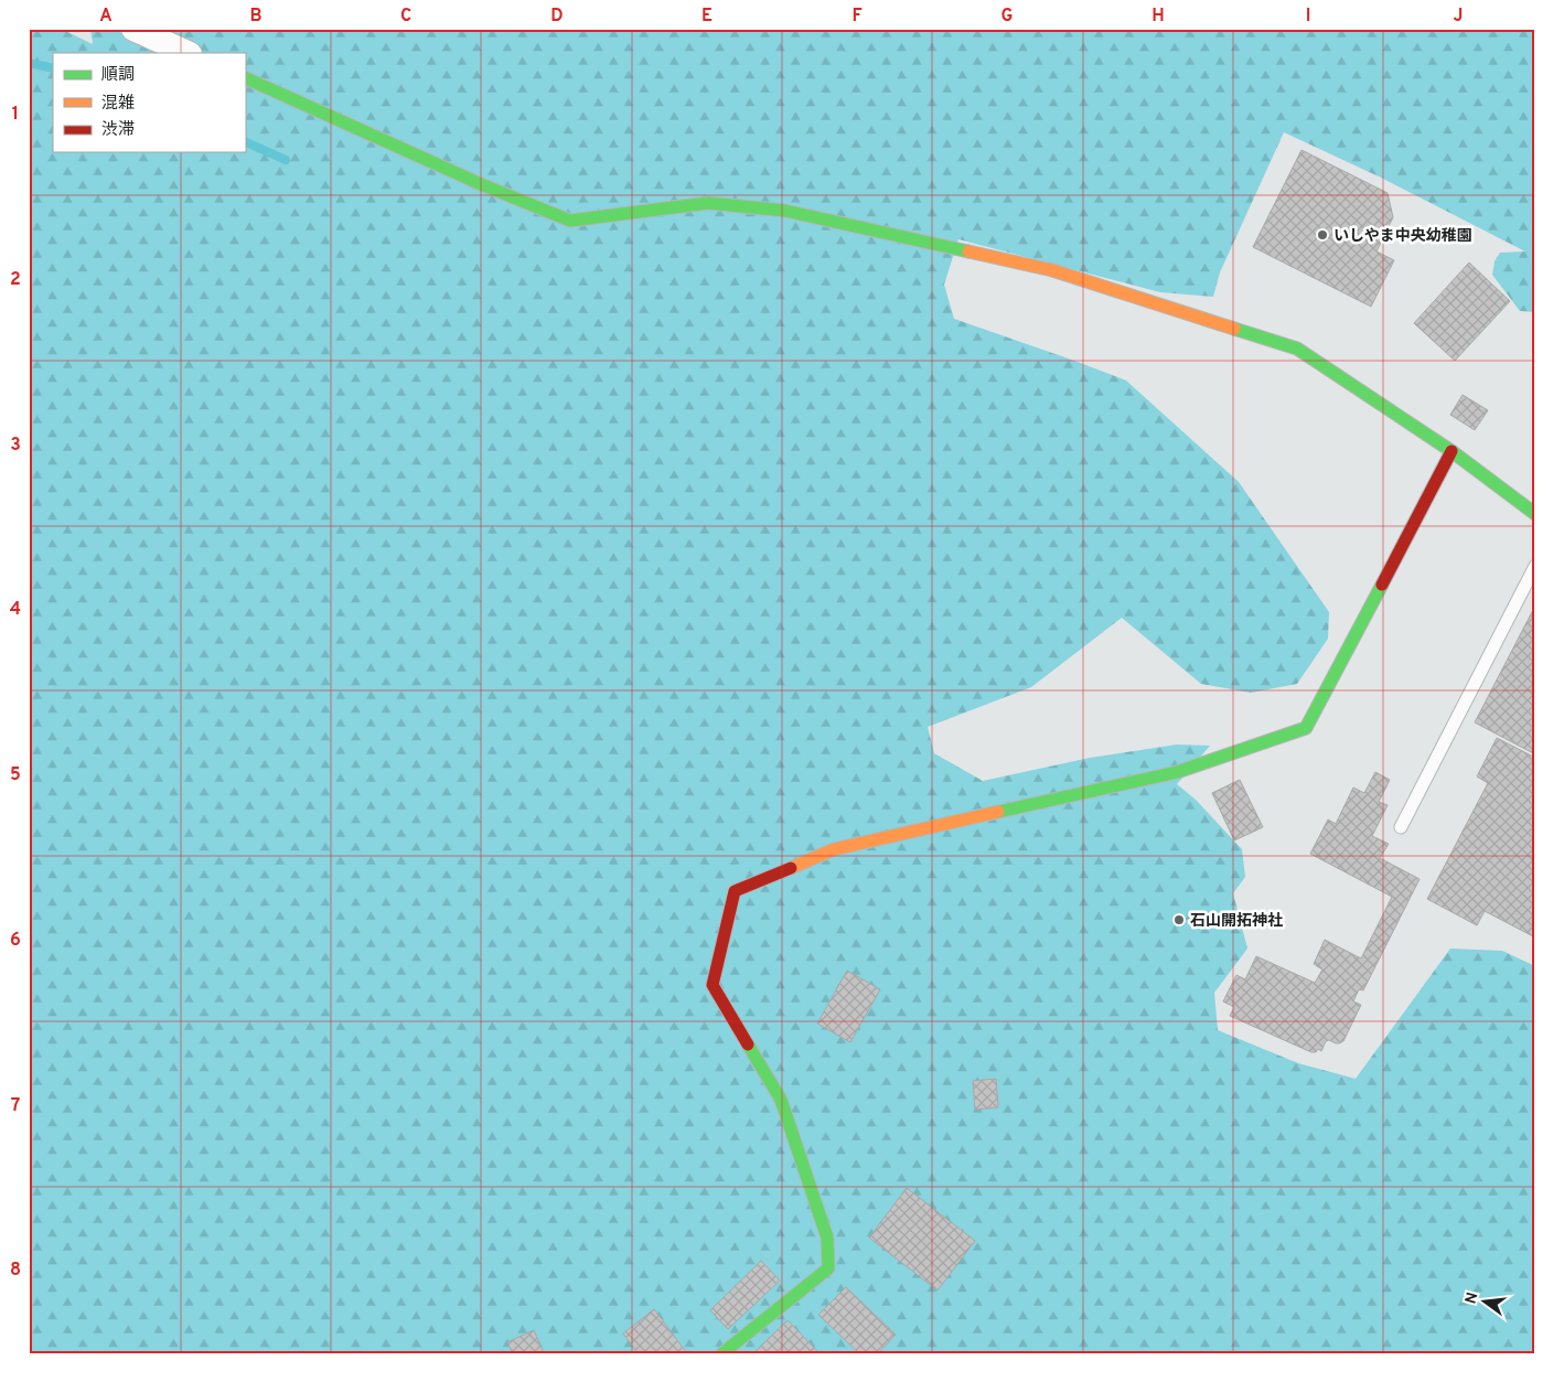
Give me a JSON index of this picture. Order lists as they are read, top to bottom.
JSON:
{
  "places": ["いしやま中央幼稚園", "石山開拓神社"],
  "legend": ["順調", "混雑", "渋滞"],
  "north": "left",
  "grid": {
    "columns": [
      "A",
      "B",
      "C",
      "D",
      "E",
      "F",
      "G",
      "H",
      "I",
      "J"
    ],
    "rows": [
      "1",
      "2",
      "3",
      "4",
      "5",
      "6",
      "7",
      "8"
    ]
  }
}
